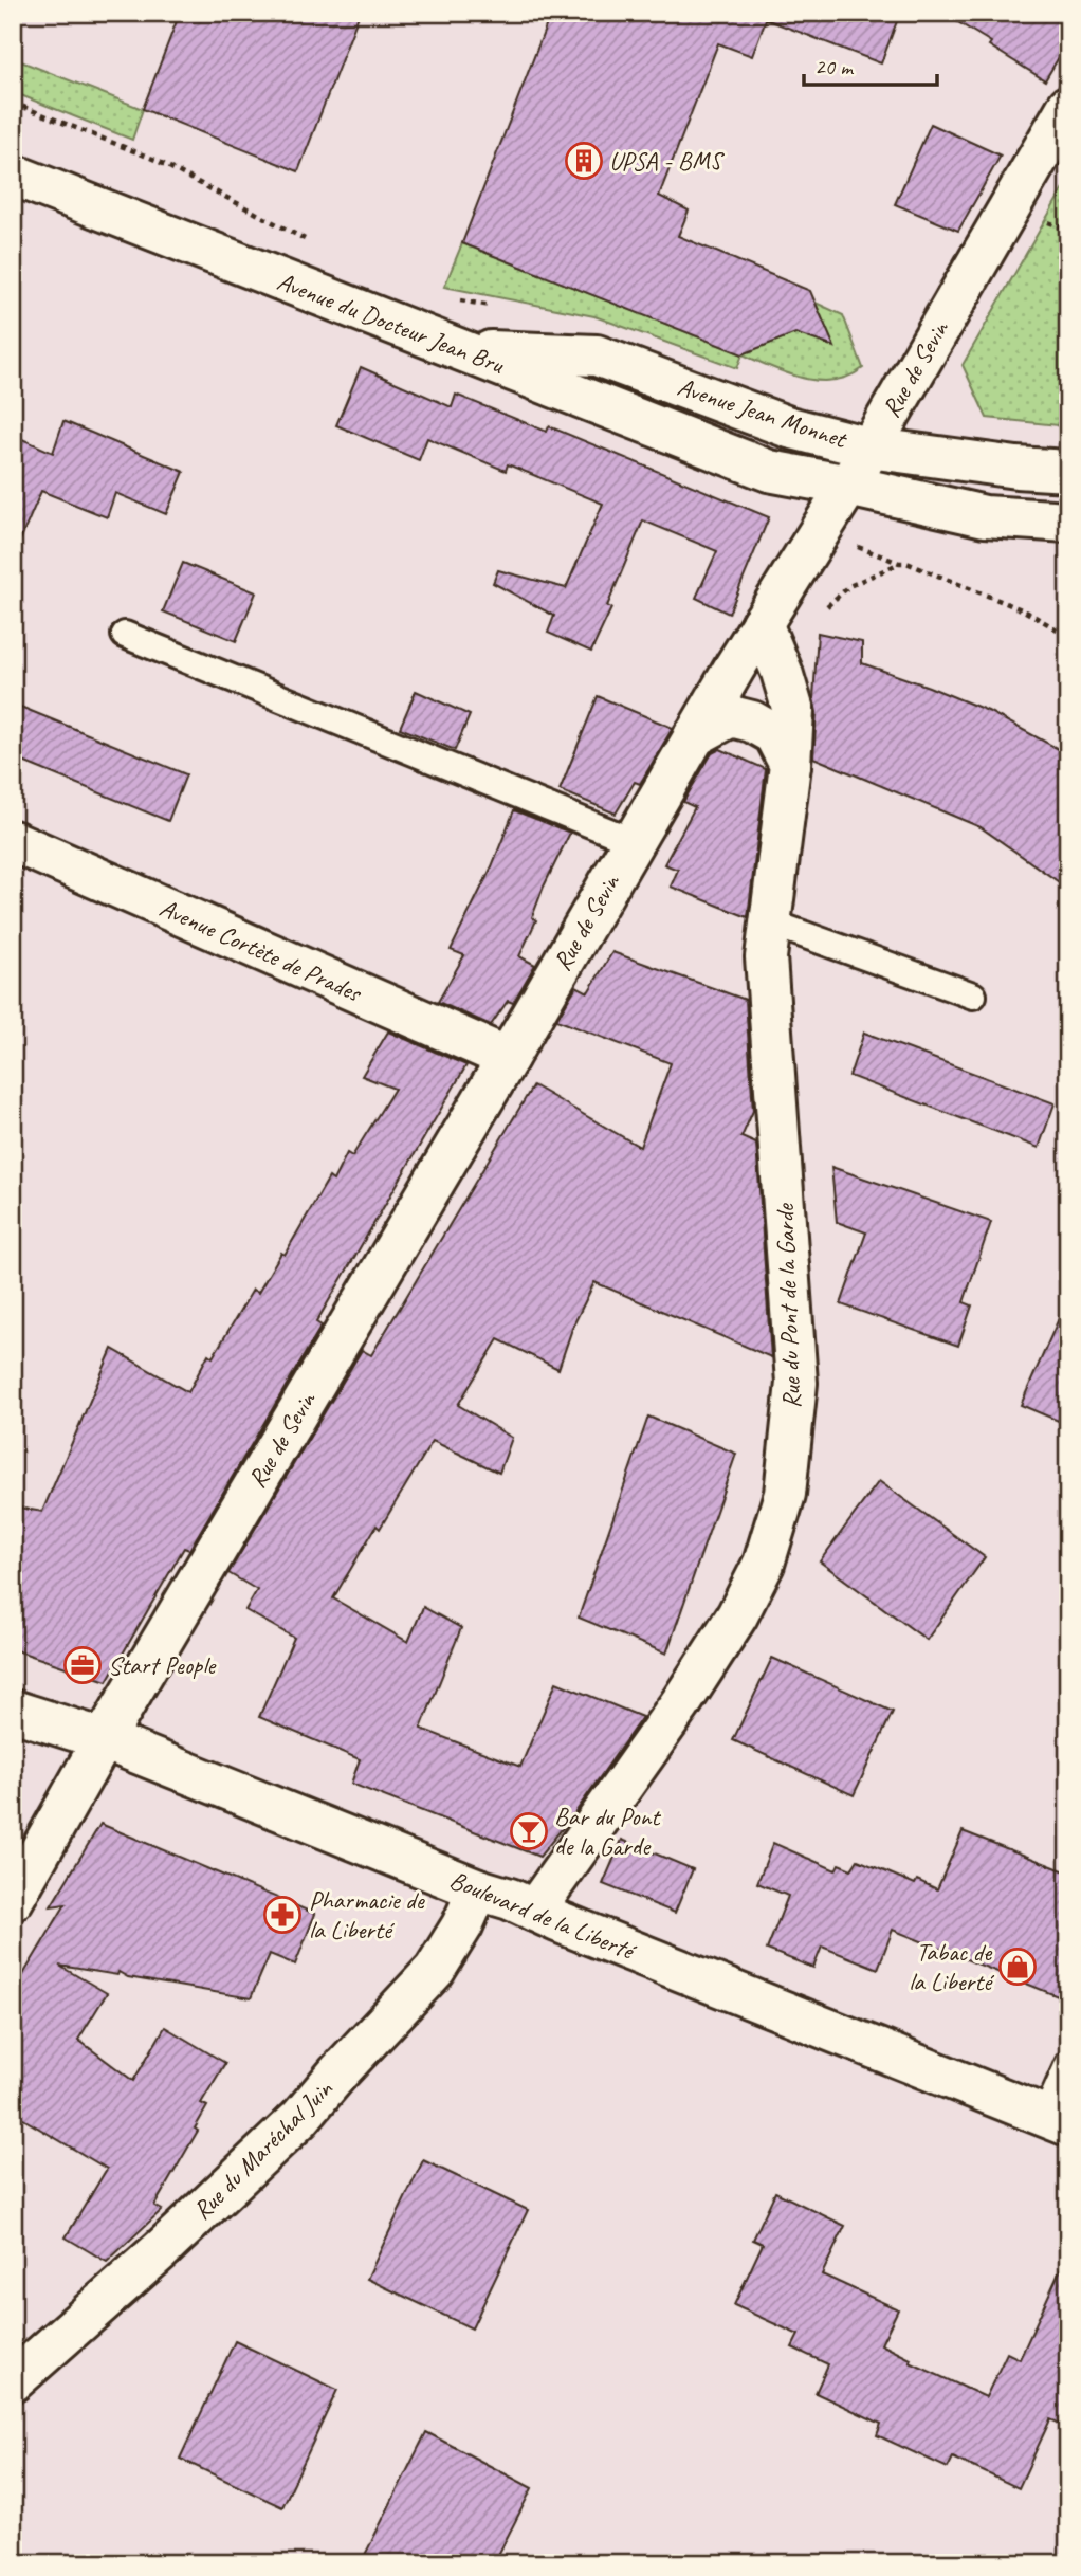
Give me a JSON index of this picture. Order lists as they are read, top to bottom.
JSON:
{
  "streets": {
    "street": [
      "Avenue du Docteur Jean Bru",
      "Rue de Sevin",
      "Avenue Jean Monnet",
      "Avenue Cortète de Prades",
      "Rue du Pont de la Garde",
      "Boulevard de la Liberté",
      "Rue du Maréchal Juin"
    ]
  },
  "crossings": [
    ["Avenue du Docteur Jean Bru", "Avenue Jean Monnet"],
    ["Rue de Sevin", "Avenue Jean Monnet"],
    ["Rue de Sevin", "Avenue Cortète de Prades"],
    ["Rue de Sevin", "Rue du Pont de la Garde"],
    ["Rue de Sevin", "Boulevard de la Liberté"],
    ["Rue du Pont de la Garde", "Boulevard de la Liberté"],
    ["Boulevard de la Liberté", "Rue du Maréchal Juin"]
  ],
  "places": {
    "building": ["UPSA - BMS"],
    "office": ["Start People"],
    "bar": ["Bar du Pont de la Garde"],
    "pharmacy": ["Pharmacie de la Liberté"],
    "shop": ["Tabac de la Liberté"]
  },
  "scale_bar": "20 m"
}
